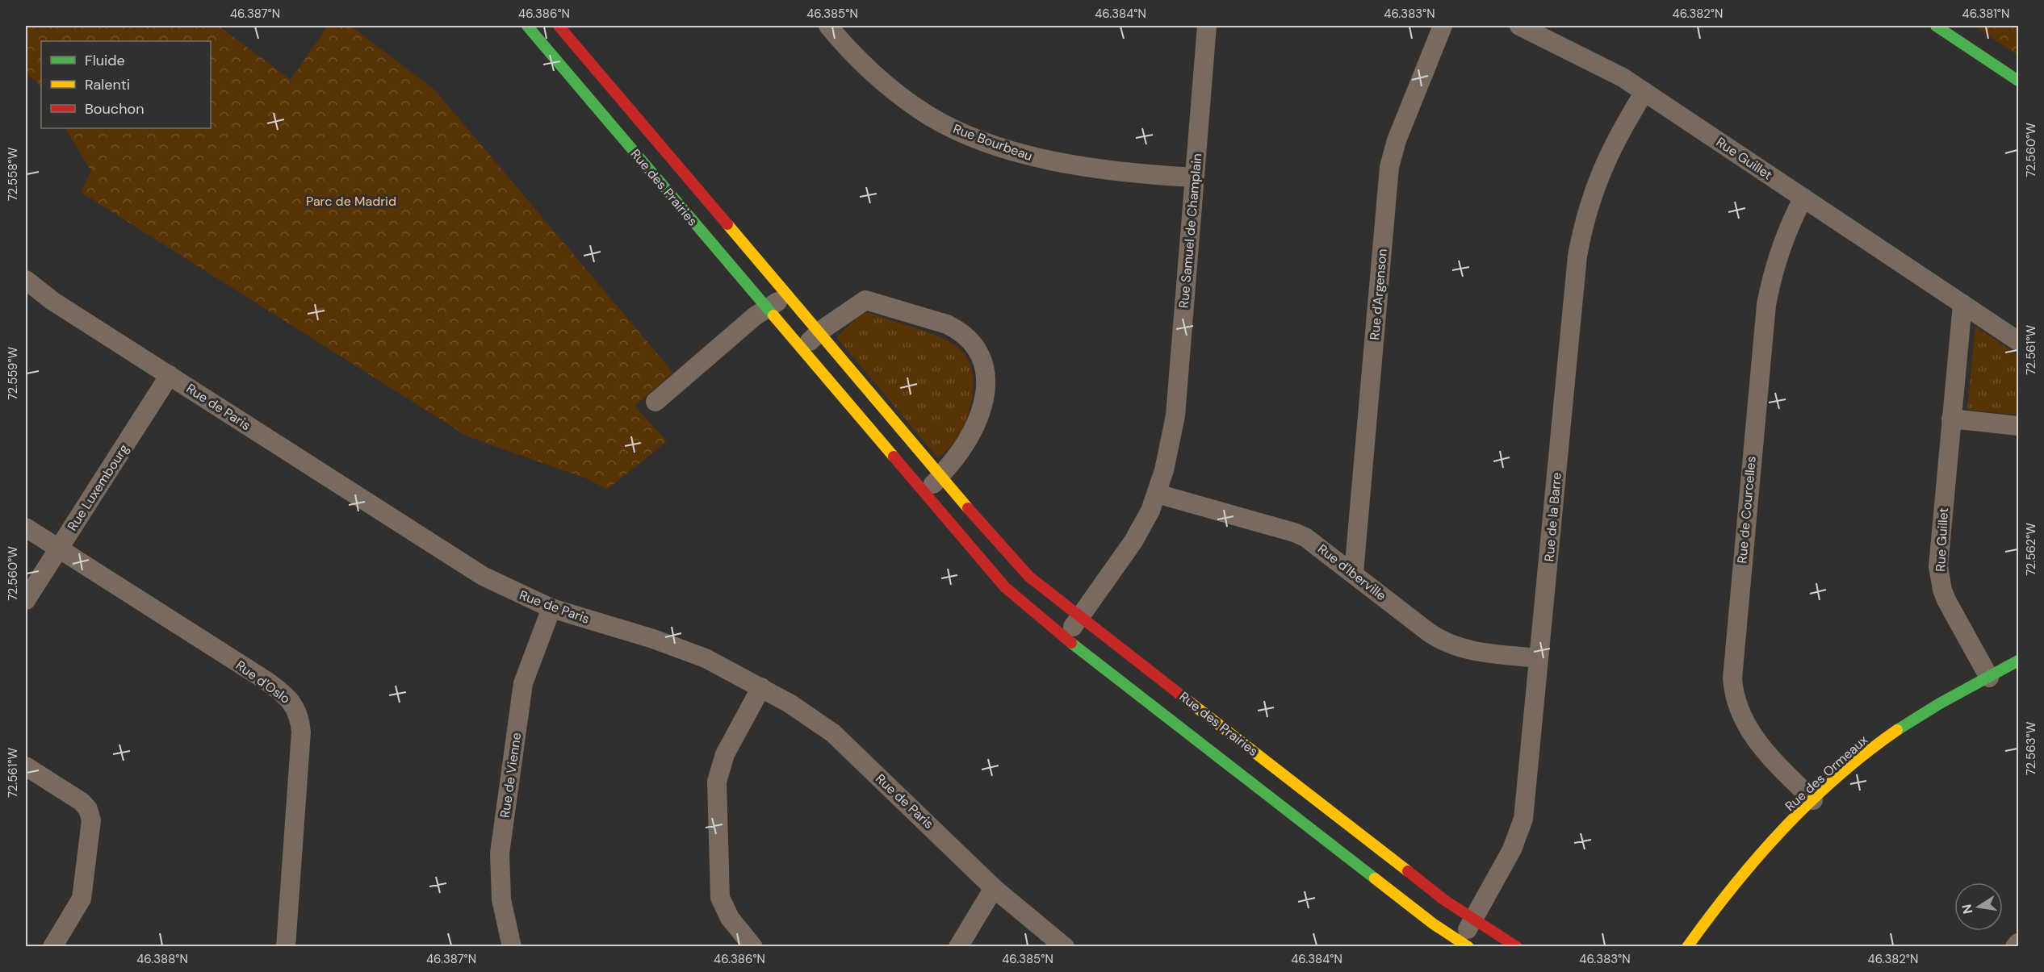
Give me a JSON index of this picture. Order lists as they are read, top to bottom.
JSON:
{
  "streets": {
    "street": [
      "Rue Bourbeau",
      "Rue Guillet",
      "Rue des Prairies",
      "Rue Samuel de Champlain",
      "Rue d'Argenson",
      "Rue de Paris",
      "Rue Luxembourg",
      "Rue de Courcelles",
      "Rue de la Barre",
      "Rue d'Iberville",
      "Rue d'Oslo",
      "Rue des Ormeaux",
      "Rue de Vienne"
    ]
  },
  "crossings": [
    ["Rue Bourbeau", "Rue Samuel de Champlain"],
    ["Rue Guillet", "Rue de Courcelles"],
    ["Rue Guillet", "Rue de la Barre"],
    ["Rue Guillet", "Rue des Ormeaux"],
    ["Rue des Prairies", "Rue Samuel de Champlain"],
    ["Rue des Prairies", "Rue de la Barre"],
    ["Rue Samuel de Champlain", "Rue d'Iberville"],
    ["Rue d'Argenson", "Rue d'Iberville"],
    ["Rue de Paris", "Rue Luxembourg"],
    ["Rue de Paris", "Rue de Vienne"],
    ["Rue Luxembourg", "Rue d'Oslo"],
    ["Rue de Courcelles", "Rue des Ormeaux"],
    ["Rue de la Barre", "Rue d'Iberville"]
  ],
  "parks": ["Parc de Madrid"],
  "legend": ["Fluide", "Ralenti", "Bouchon"],
  "north": "left",
  "coordinates": [
    "46.387°N",
    "46.386°N",
    "46.385°N",
    "46.384°N",
    "46.383°N",
    "46.382°N",
    "46.381°N",
    "72.560°W",
    "72.558°W",
    "72.561°W",
    "72.559°W",
    "72.562°W",
    "72.563°W",
    "46.388°N"
  ]
}
